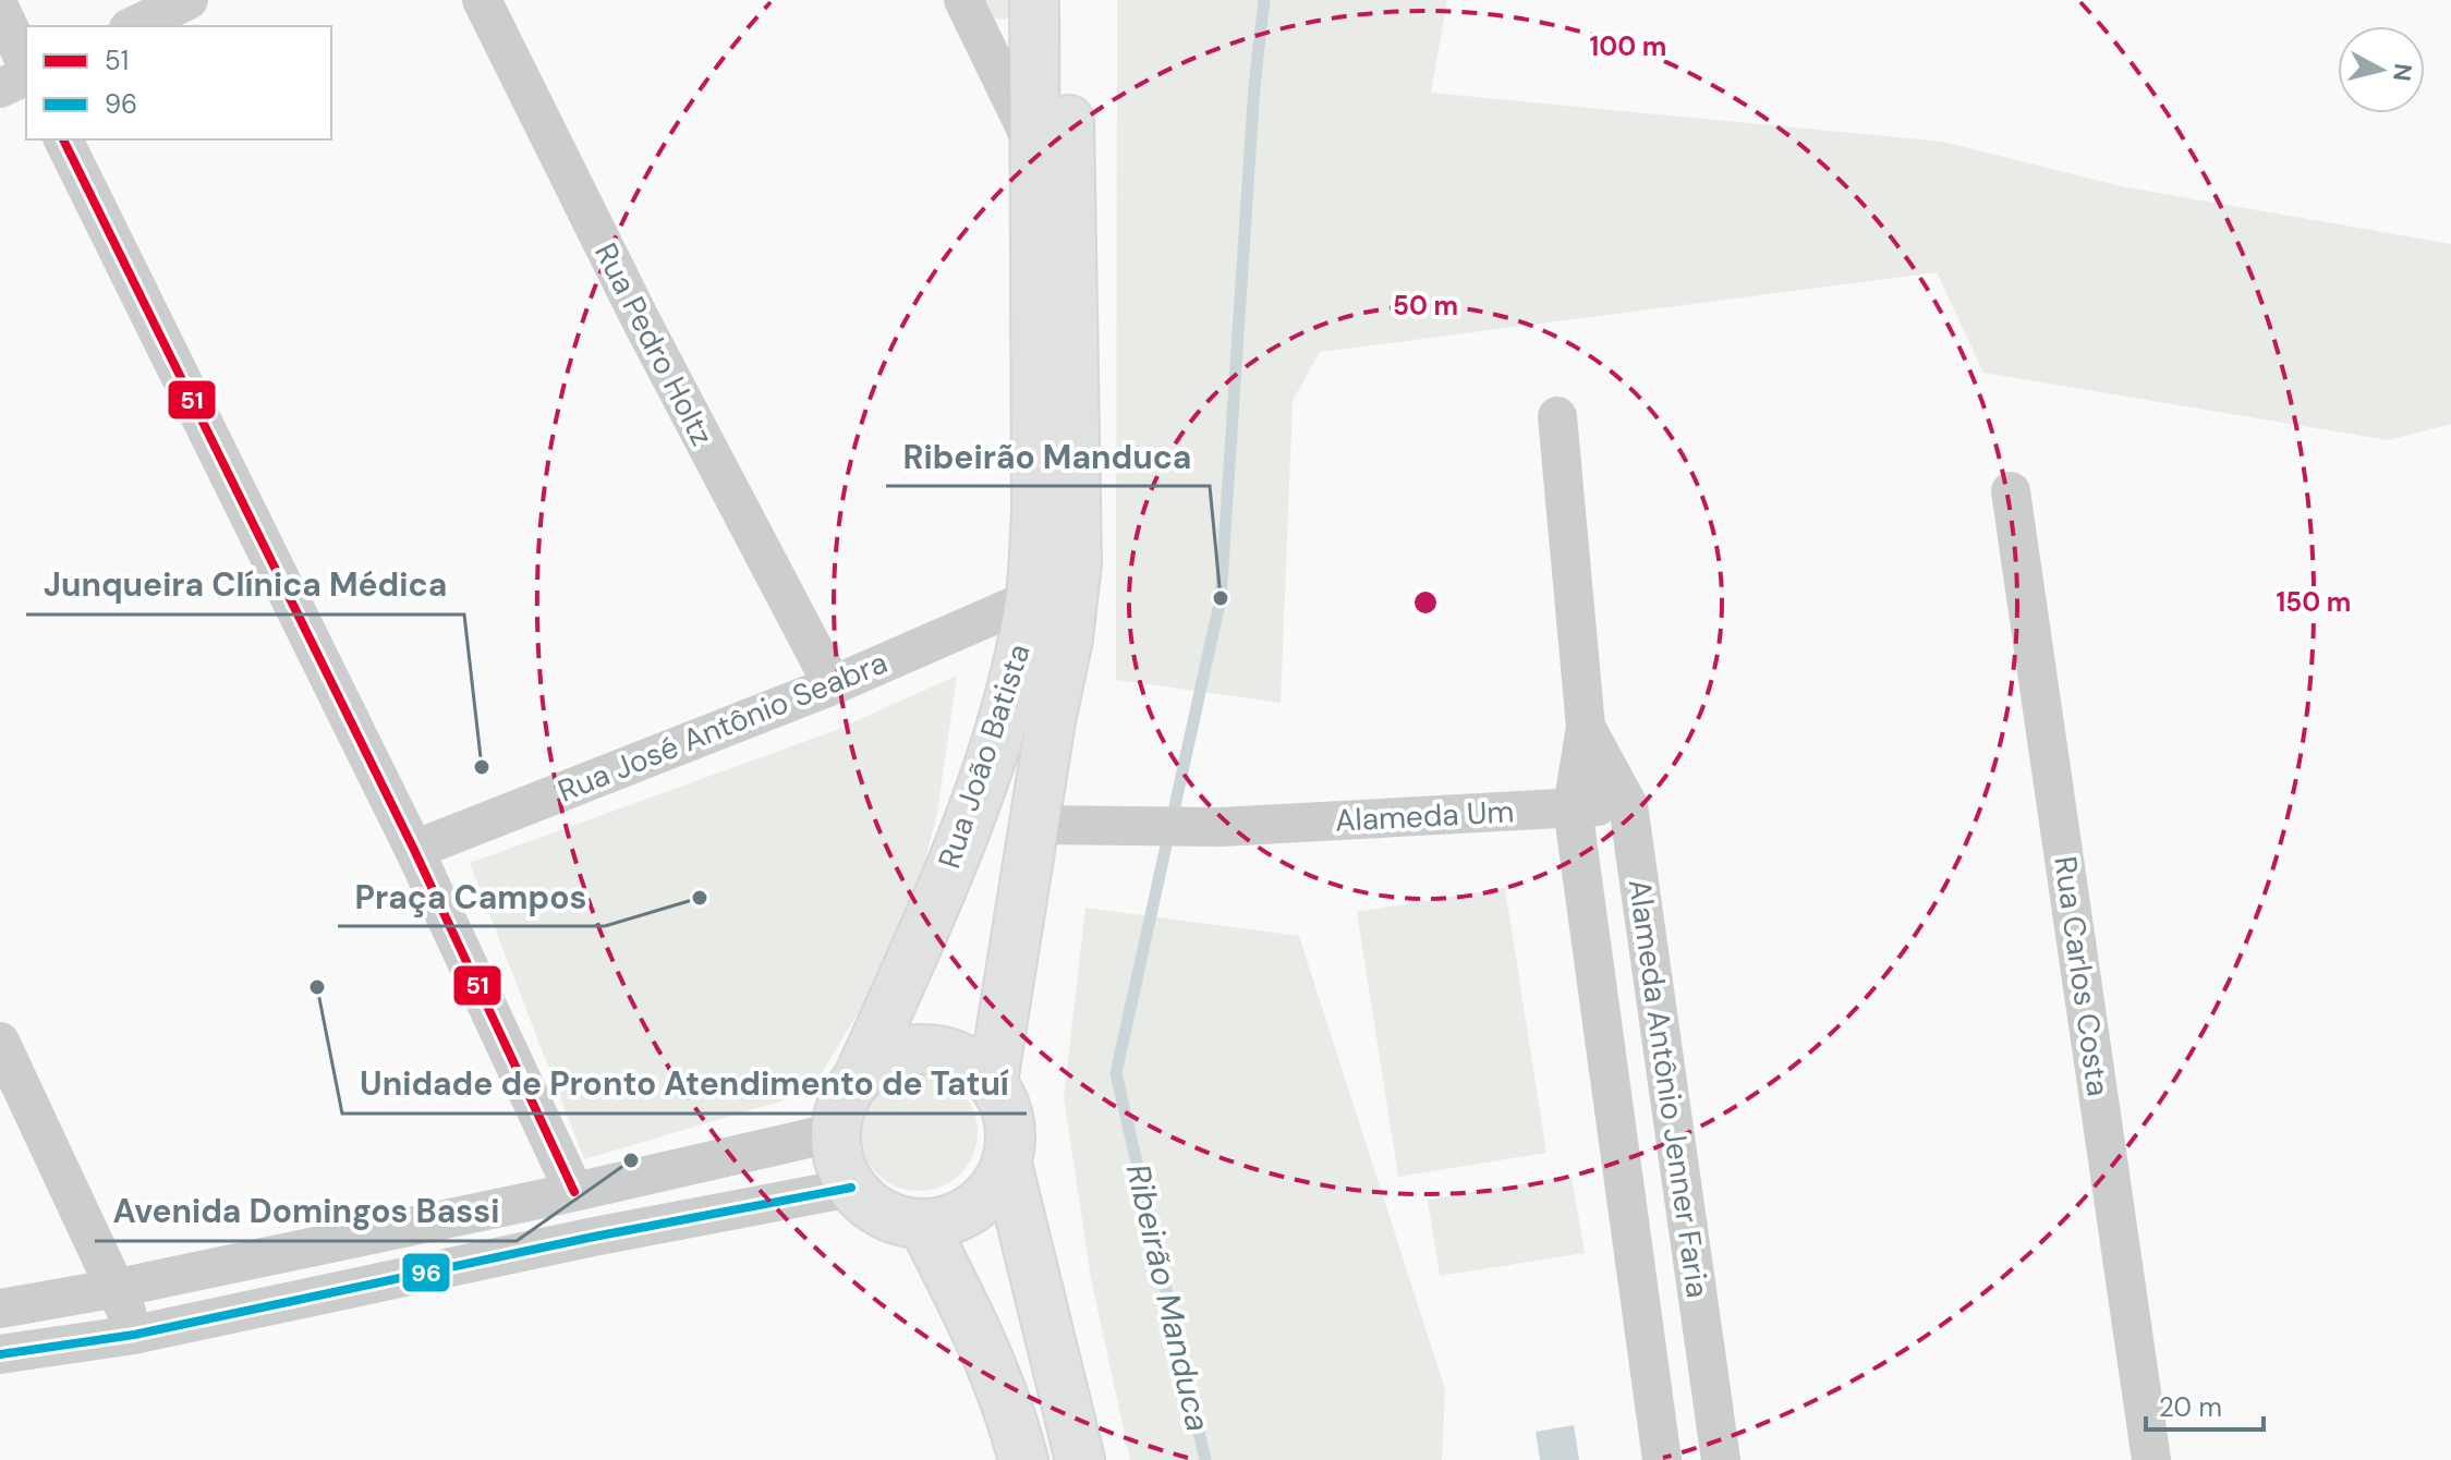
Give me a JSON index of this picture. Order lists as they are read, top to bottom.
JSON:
{
  "streets": {
    "main road": ["Rua João Batista"],
    "street": [
      "Rua Pedro Holtz",
      "Rua José Antônio Seabra",
      "Alameda Um",
      "Rua Carlos Costa",
      "Alameda Antônio Jenner Faria"
    ]
  },
  "crossings": [
    ["Rua Pedro Holtz", "Rua José Antônio Seabra"],
    ["Rua José Antônio Seabra", "Rua João Batista"],
    ["Alameda Um", "Alameda Antônio Jenner Faria"]
  ],
  "water": ["Ribeirão Manduca"],
  "places": [
    "Ribeirão Manduca",
    "Junqueira Clínica Médica",
    "Praça Campos",
    "Unidade de Pronto Atendimento de Tatuí",
    "Avenida Domingos Bassi"
  ],
  "lines": ["transit line 51", "transit line 96"],
  "legend": ["51", "96"],
  "scale_bar": "20 m",
  "north": "right",
  "rings": ["100 m", "50 m", "150 m"]
}
